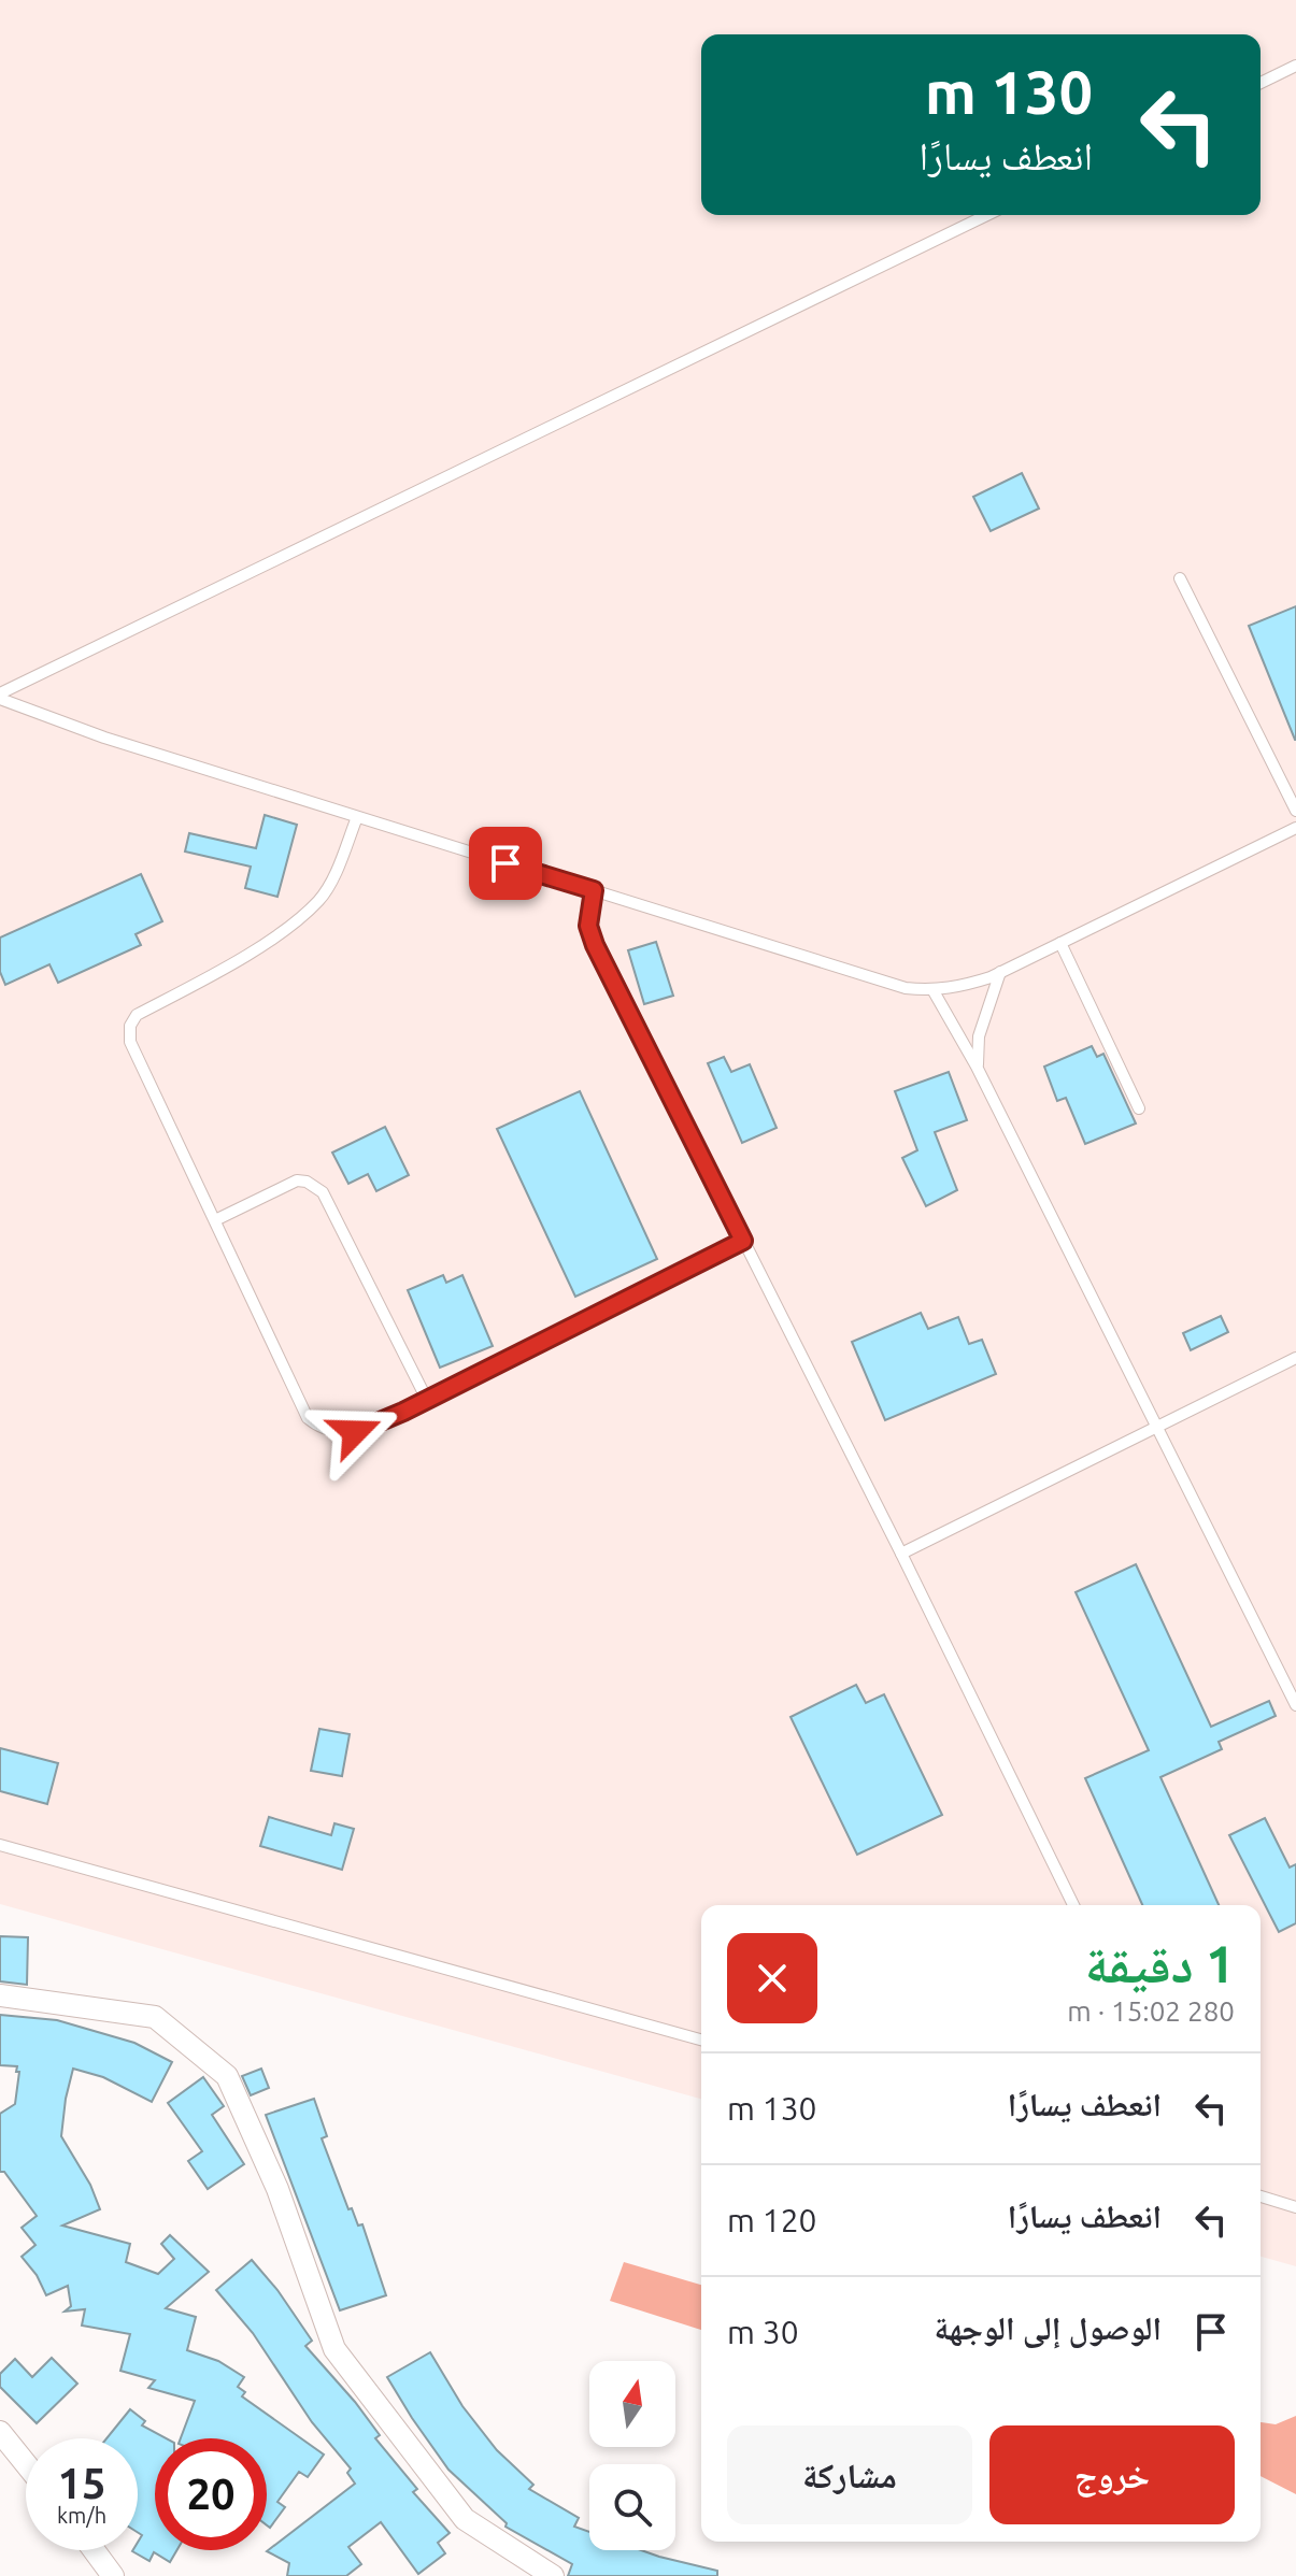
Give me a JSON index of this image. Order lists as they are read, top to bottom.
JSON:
{
  "north": "top",
  "page": {
    "turn": ["130 m", "انعطف يسارًا"],
    "heading": ["1 دقيقة", "280 m · 15:02"],
    "list": [
      {
        "name": "انعطف يسارًا",
        "value": "130 m"
      },
      {
        "name": "انعطف يسارًا",
        "value": "120 m"
      },
      {
        "name": "الوصول إلى الوجهة",
        "value": "30 m"
      }
    ],
    "buttons": ["خروج", "مشاركة"],
    "speed": "15 km/h",
    "limit": "20"
  }
}
